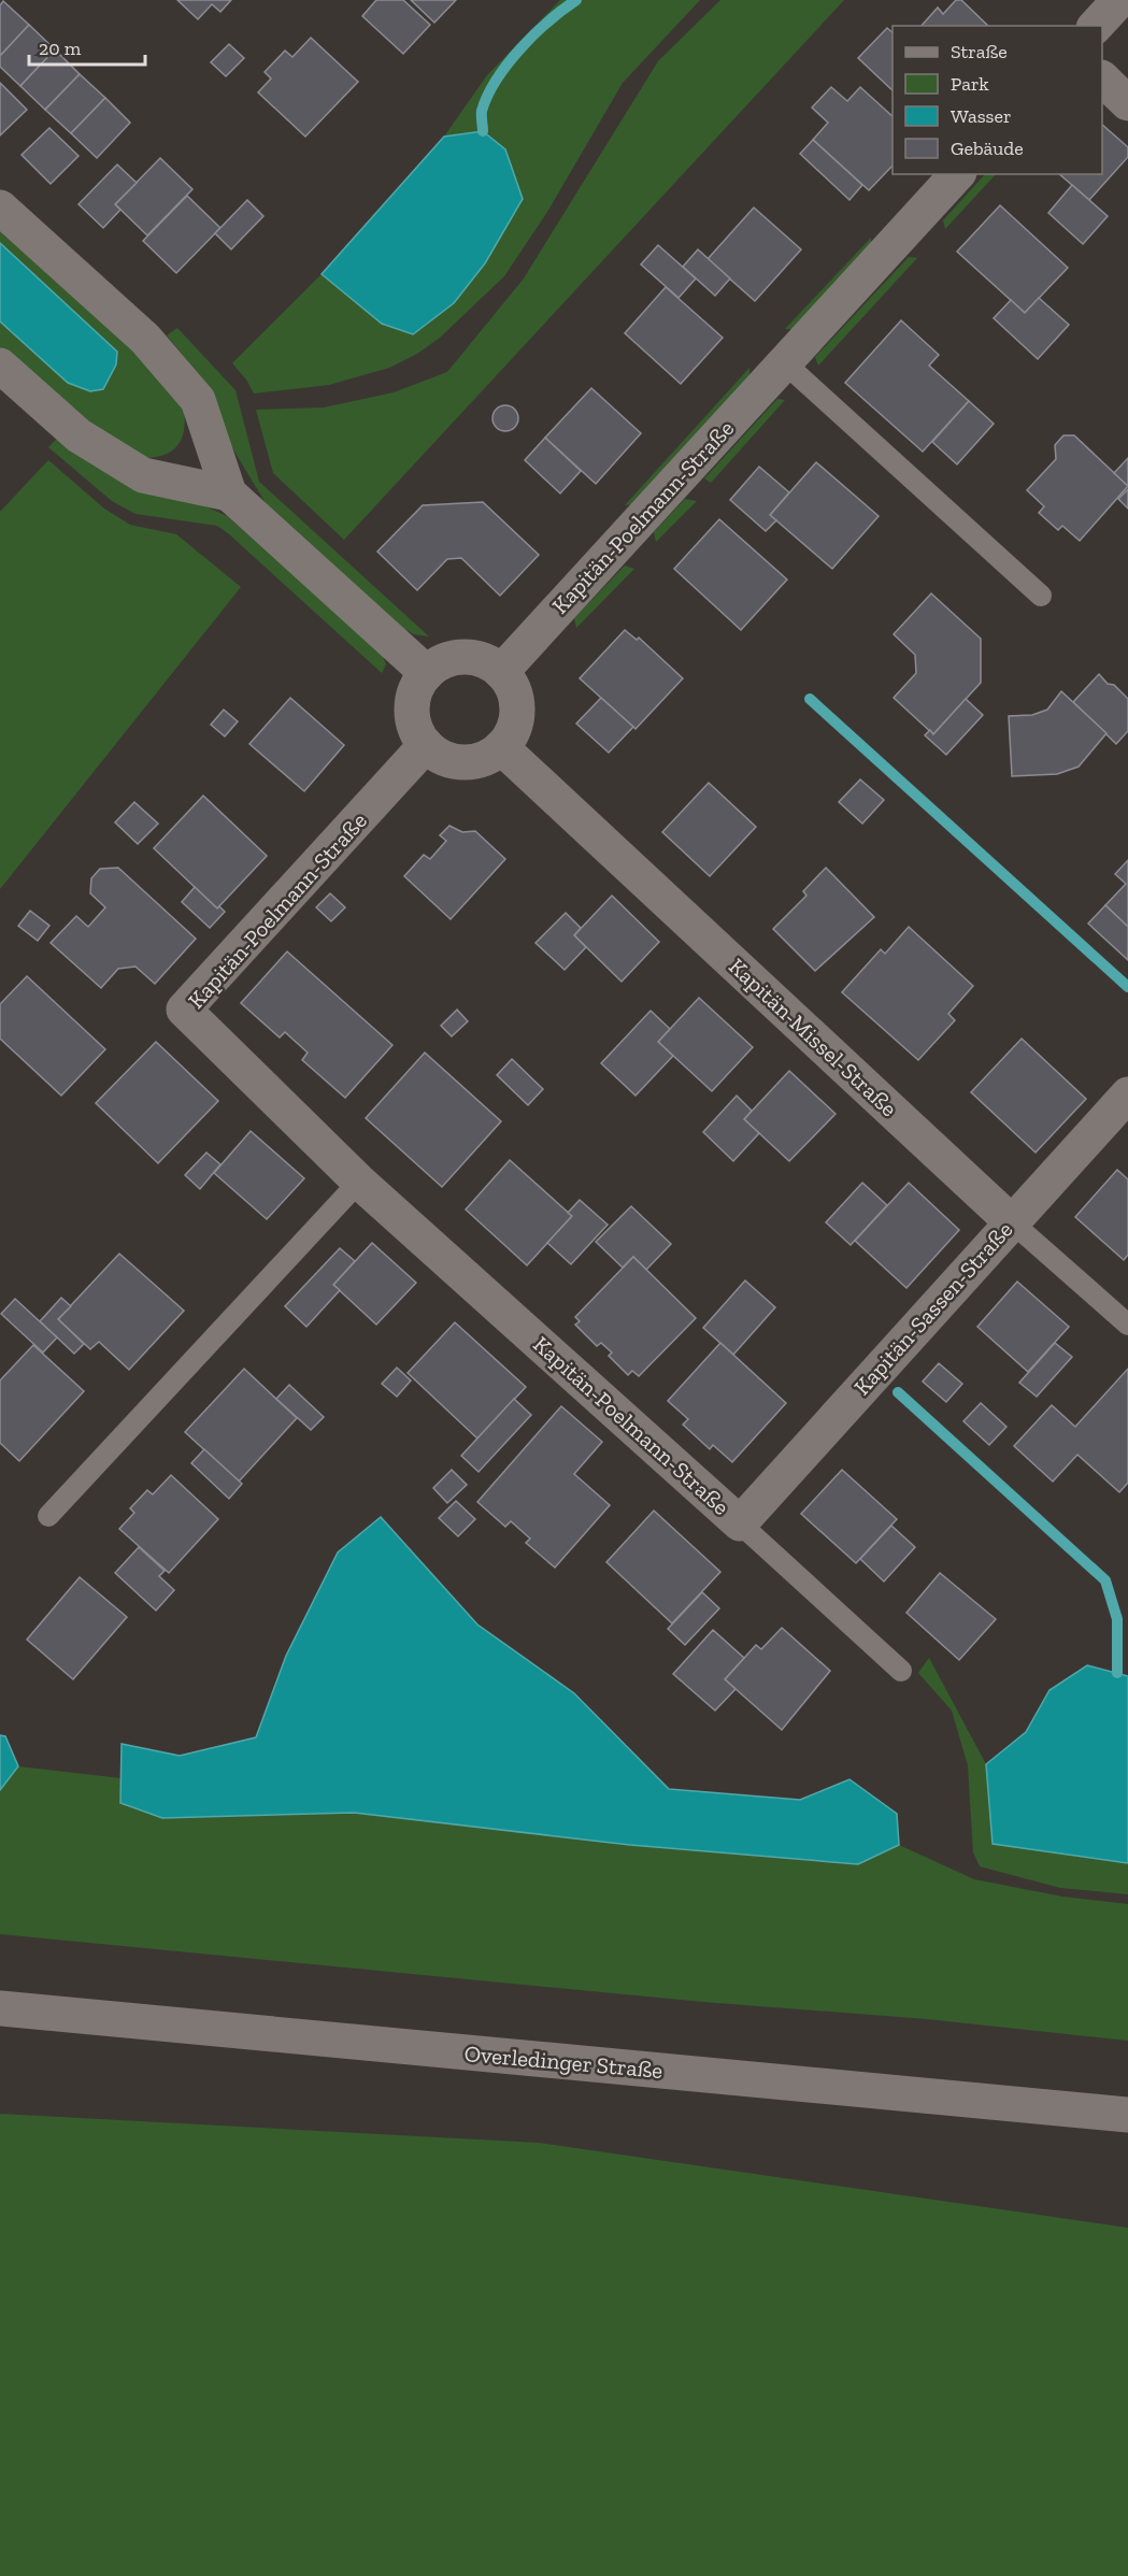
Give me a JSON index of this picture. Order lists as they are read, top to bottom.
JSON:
{
  "streets": {
    "street": [
      "Kapitän-Poelmann-Straße",
      "Kapitän-Missel-Straße",
      "Kapitän-Sassen-Straße",
      "Overledinger Straße"
    ]
  },
  "crossings": [
    ["Kapitän-Poelmann-Straße", "Kapitän-Missel-Straße"],
    ["Kapitän-Poelmann-Straße", "Kapitän-Sassen-Straße"],
    ["Kapitän-Missel-Straße", "Kapitän-Sassen-Straße"]
  ],
  "legend": [
    "Straße",
    "Park",
    "Wasser",
    "Gebäude"
  ],
  "scale_bar": "20 m"
}
